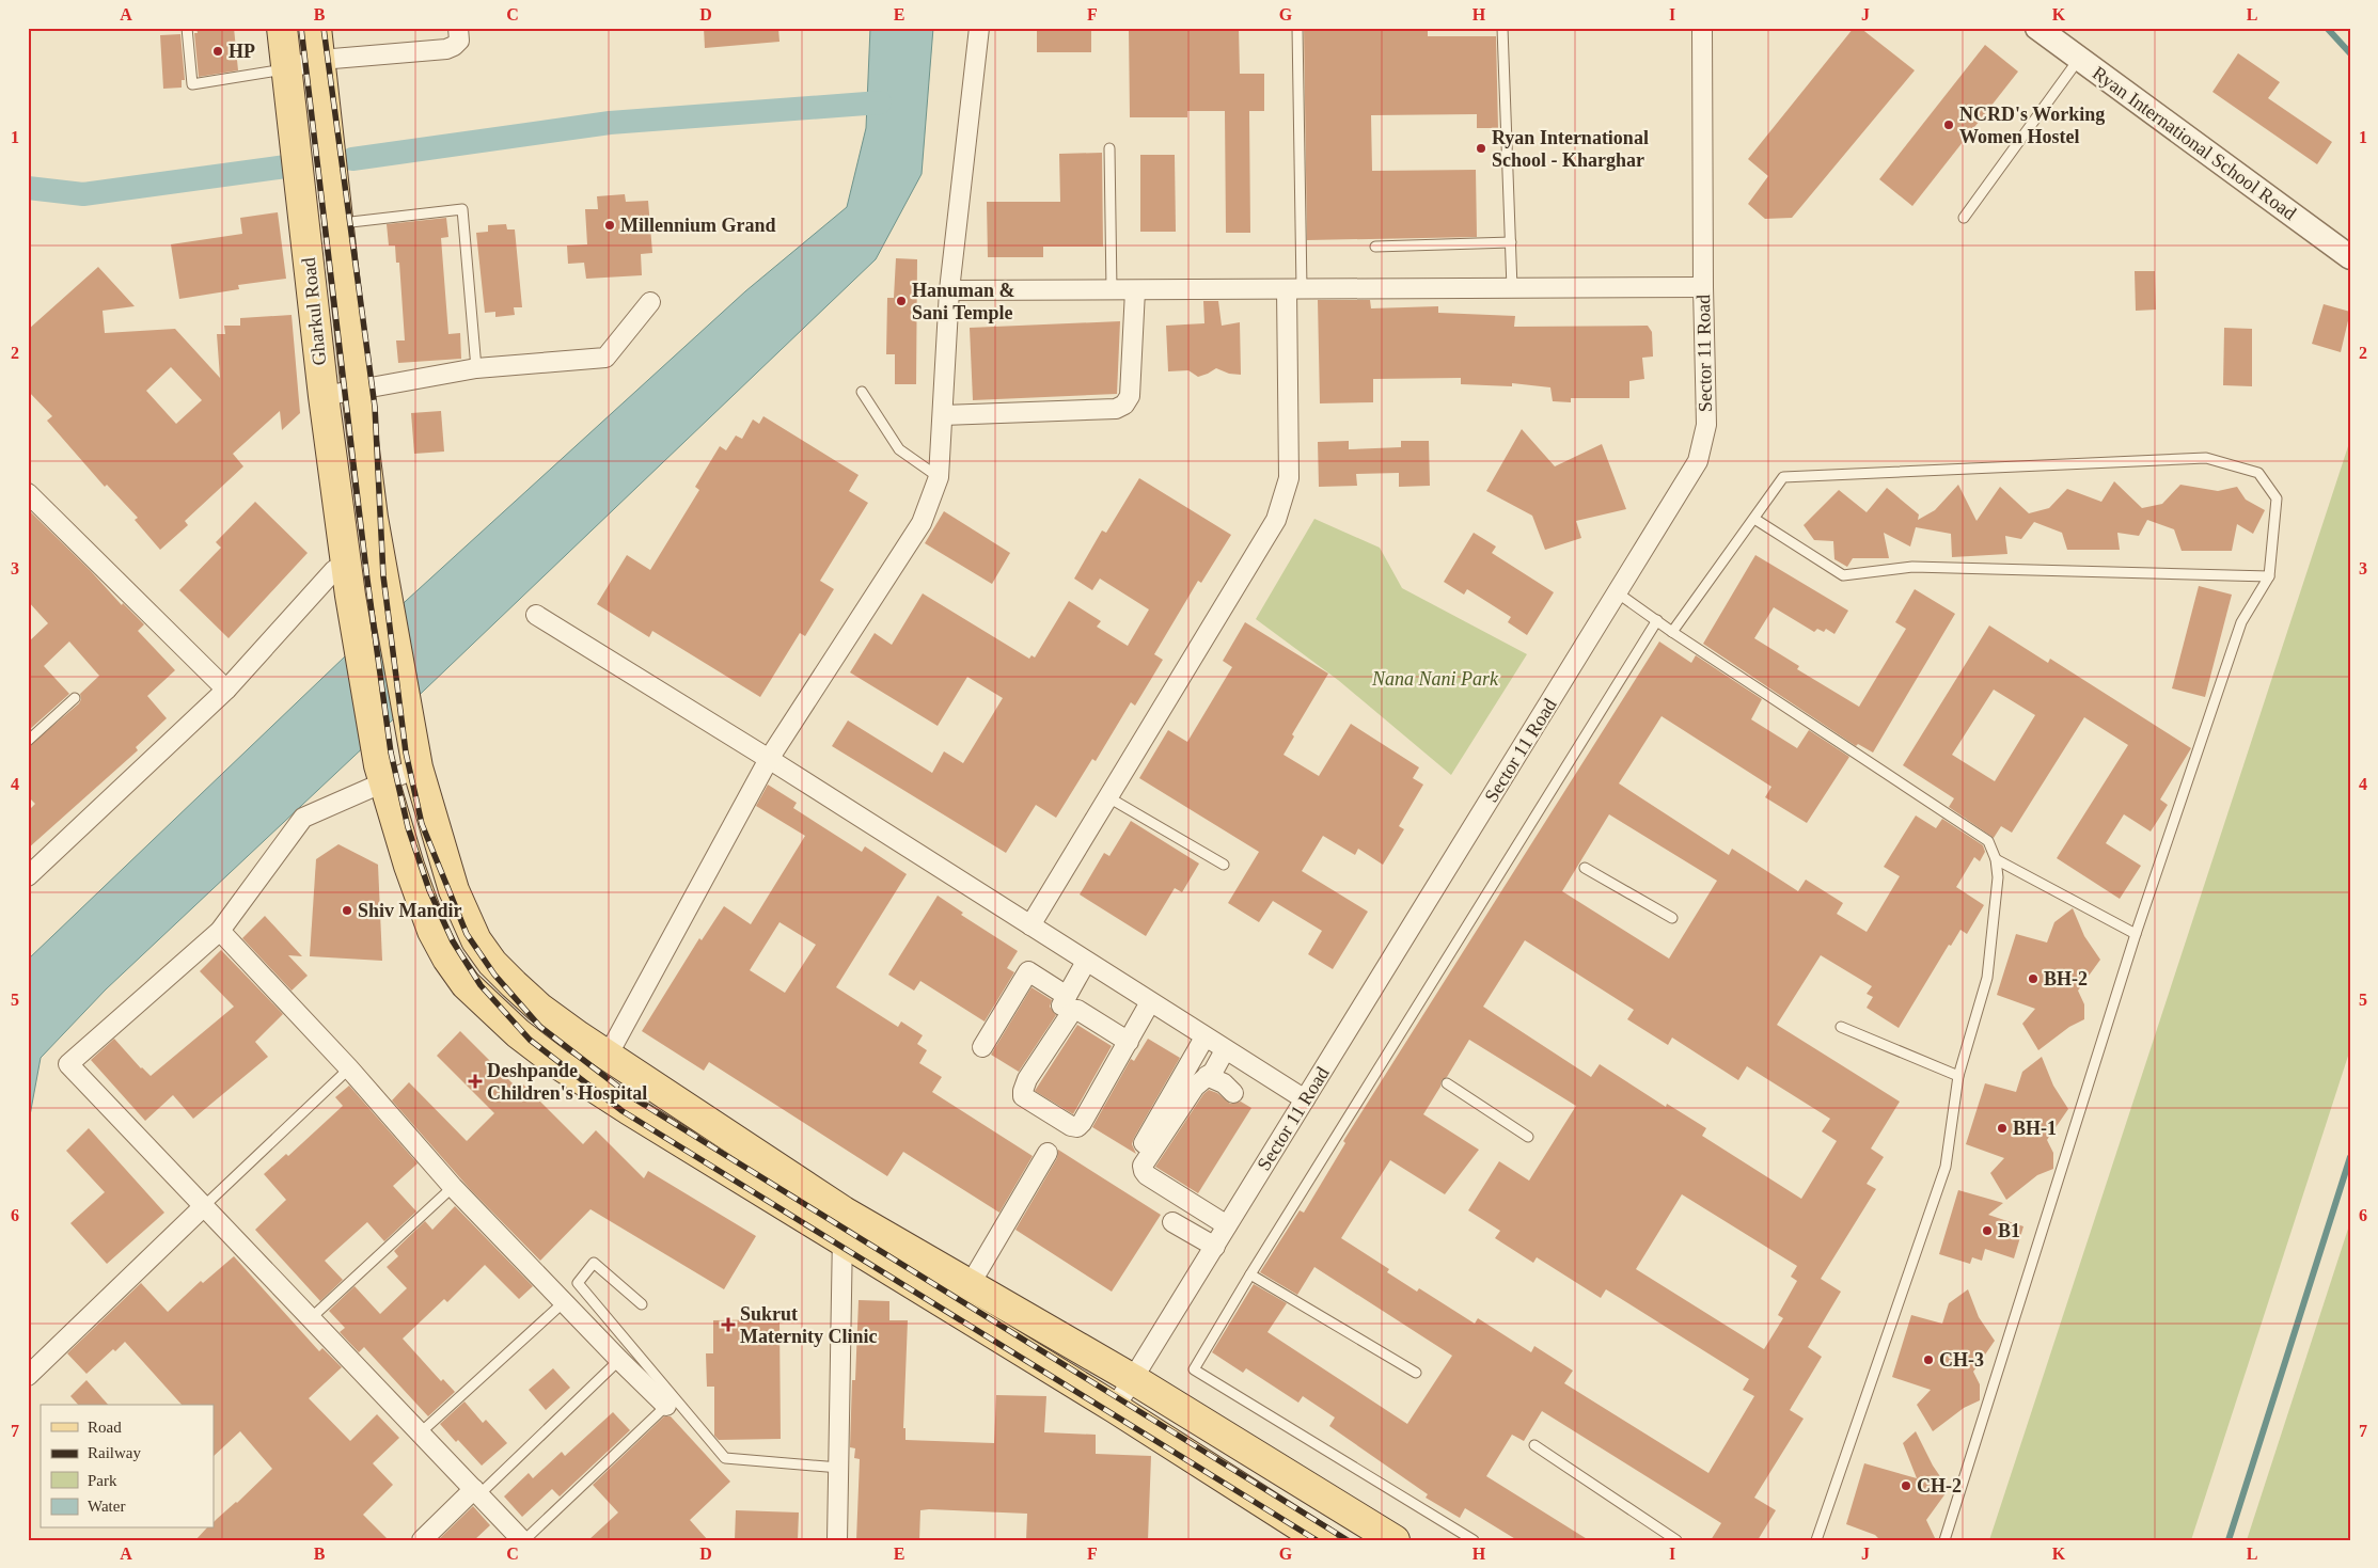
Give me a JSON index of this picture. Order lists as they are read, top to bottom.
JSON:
{
  "streets": {
    "main road": ["Gharkul Road"],
    "street": ["Ryan International School Road", "Sector 11 Road"]
  },
  "crossings": [
    ["Gharkul Road", "Sector 11 Road"]
  ],
  "parks": ["Nana Nani Park"],
  "places": {
    "other": [
      "HP",
      "NCRD's Working Women Hostel",
      "Ryan International School - Kharghar",
      "Millennium Grand",
      "Hanuman & Sani Temple",
      "Shiv Mandir",
      "BH-2",
      "BH-1",
      "B1",
      "CH-3",
      "CH-2"
    ],
    "health": ["Deshpande Children's Hospital", "Sukrut Maternity Clinic"]
  },
  "legend": [
    "Road",
    "Railway",
    "Park",
    "Water"
  ],
  "grid": {
    "columns": [
      "A",
      "B",
      "C",
      "D",
      "E",
      "F",
      "G",
      "H",
      "I",
      "J",
      "K",
      "L"
    ],
    "rows": [
      "1",
      "2",
      "3",
      "4",
      "5",
      "6",
      "7"
    ]
  }
}
